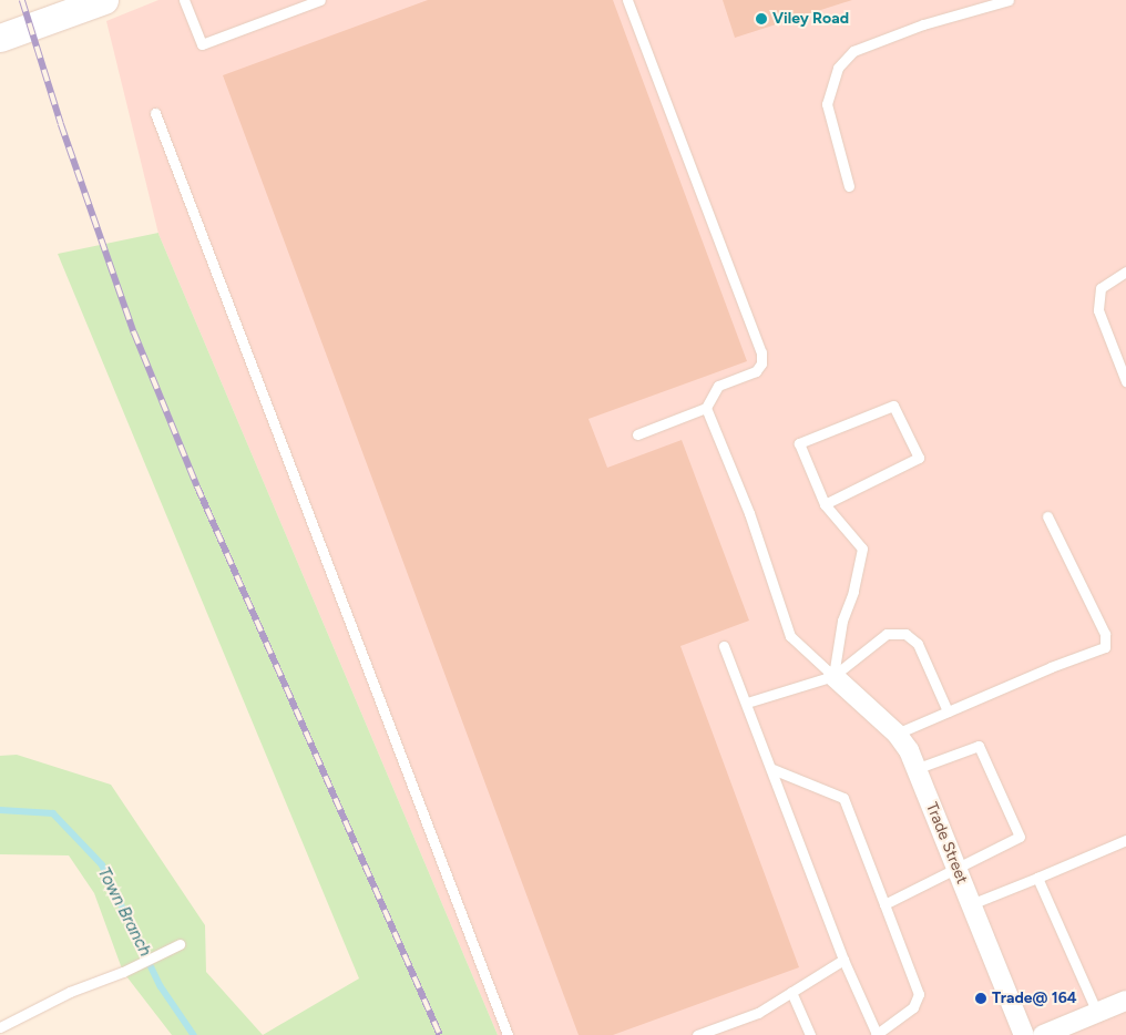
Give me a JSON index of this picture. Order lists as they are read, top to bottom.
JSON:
{
  "streets": {
    "street": ["Trade Street"]
  },
  "water": ["Town Branch"],
  "places": ["Viley Road", "Trade@ 164"]
}
